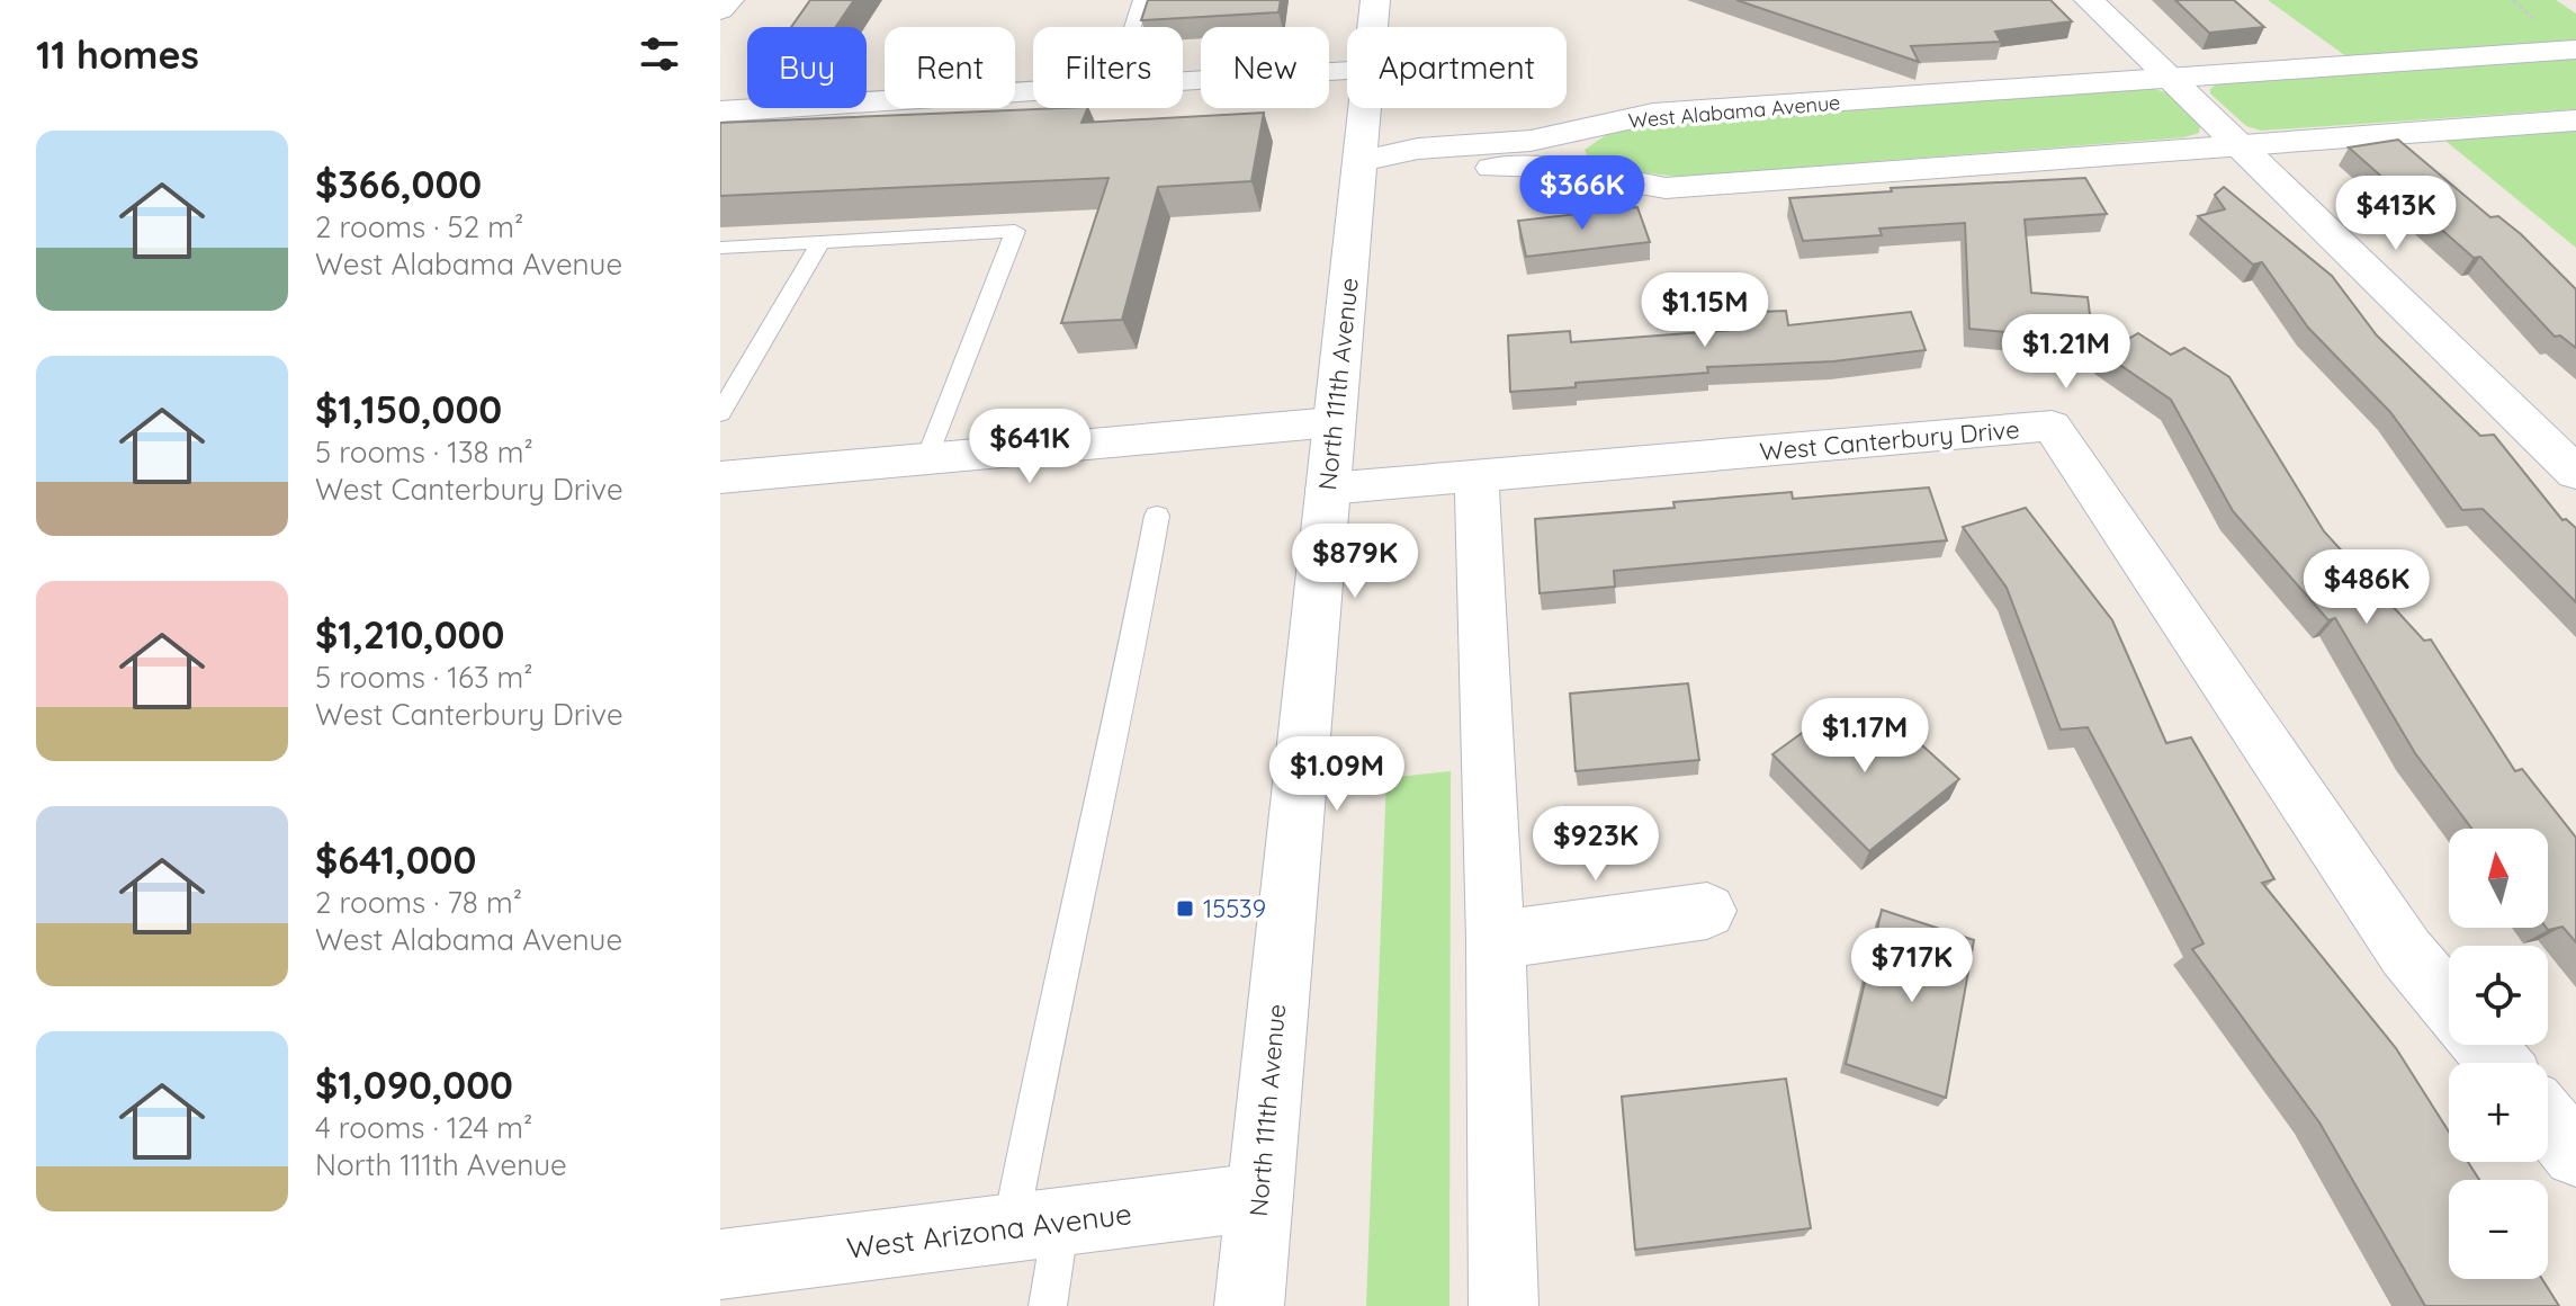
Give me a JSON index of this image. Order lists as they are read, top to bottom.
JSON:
{
  "streets": {
    "street": [
      "West Alabama Avenue",
      "North 111th Avenue",
      "West Canterbury Drive",
      "West Arizona Avenue"
    ]
  },
  "crossings": [
    ["West Alabama Avenue", "North 111th Avenue"],
    ["North 111th Avenue", "West Canterbury Drive"],
    ["North 111th Avenue", "West Arizona Avenue"]
  ],
  "places": {
    "transit": ["15539"]
  },
  "north": "top",
  "page": {
    "heading": "11 homes",
    "chip": [
      "Buy",
      "Rent",
      "Filters",
      "New",
      "Apartment"
    ],
    "list": [
      {
        "name": "$366,000",
        "note": "2 rooms · 52 m² · West Alabama Avenue"
      },
      {
        "name": "$1,150,000",
        "note": "5 rooms · 138 m² · West Canterbury Drive"
      },
      {
        "name": "$1,210,000",
        "note": "5 rooms · 163 m² · West Canterbury Drive"
      },
      {
        "name": "$641,000",
        "note": "2 rooms · 78 m² · West Alabama Avenue"
      },
      {
        "name": "$1,090,000",
        "note": "4 rooms · 124 m² · North 111th Avenue"
      }
    ],
    "price": [
      "$366K",
      "$413K",
      "$1.15M",
      "$1.21M",
      "$641K",
      "$879K",
      "$486K",
      "$1.17M",
      "$1.09M",
      "$923K",
      "$717K"
    ],
    "map_buttons": ["+", "−"]
  }
}
